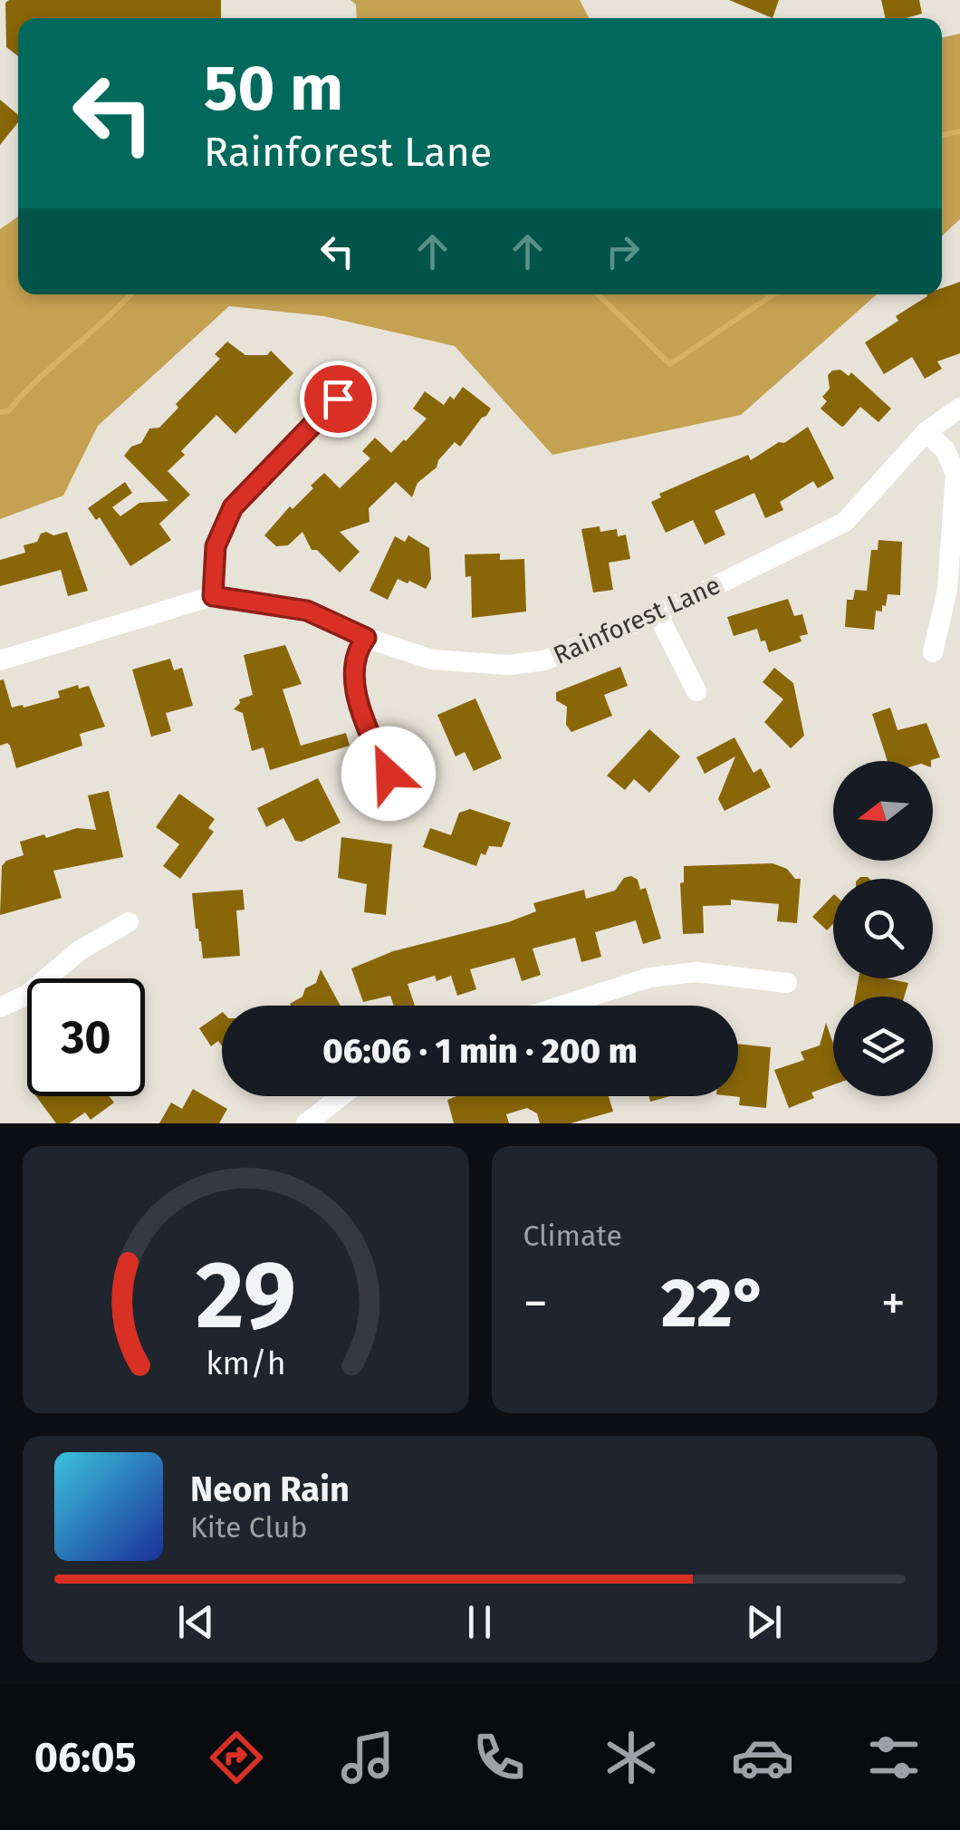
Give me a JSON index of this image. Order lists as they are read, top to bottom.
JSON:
{
  "streets": {
    "street": ["Rainforest Lane"]
  },
  "north": "left",
  "page": {
    "turn": ["50 m", "Rainforest Lane"],
    "limit": "30",
    "trip": "06:06 · 1 min · 200 m",
    "tile": "Climate",
    "heat": ["−", "22°", "+"],
    "song": ["Neon Rain", "Kite Club"],
    "tabs": "06:05",
    "gauge": ["29", "km/h"]
  }
}
